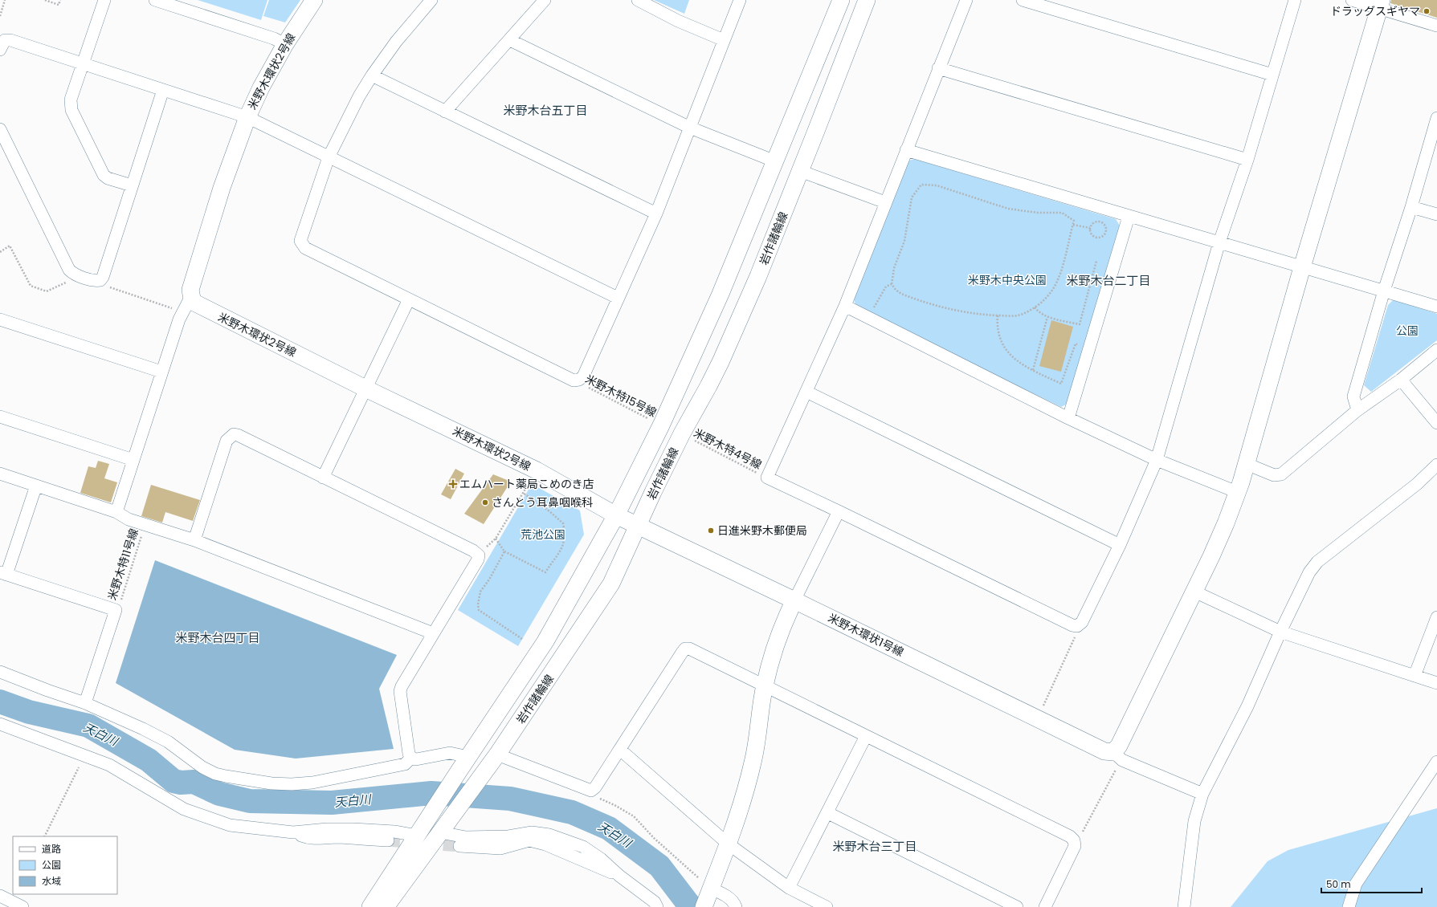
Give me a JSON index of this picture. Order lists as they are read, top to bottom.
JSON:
{
  "streets": {
    "street": ["米野木環状2号線", "岩作諸輪線", "米野木環状1号線"],
    "path": ["米野木特15号線", "米野木特4号線", "米野木特11号線"]
  },
  "crossings": [
    ["米野木環状2号線", "岩作諸輪線"],
    ["米野木環状2号線", "米野木環状1号線"],
    ["岩作諸輪線", "米野木特15号線"],
    ["岩作諸輪線", "米野木特4号線"],
    ["岩作諸輪線", "米野木環状1号線"]
  ],
  "districts": [
    "米野木台五丁目",
    "米野木台二丁目",
    "米野木台四丁目",
    "米野木台三丁目"
  ],
  "water": ["天白川"],
  "parks": ["米野木中央公園", "公園", "荒池公園"],
  "places": {
    "other": ["ドラッグスギヤマ", "さんとう耳鼻咽喉科", "日進米野木郵便局"],
    "health": ["エムハート薬局こめのき店"]
  },
  "legend": ["道路", "公園", "水域"],
  "scale_bar": "50 m"
}
